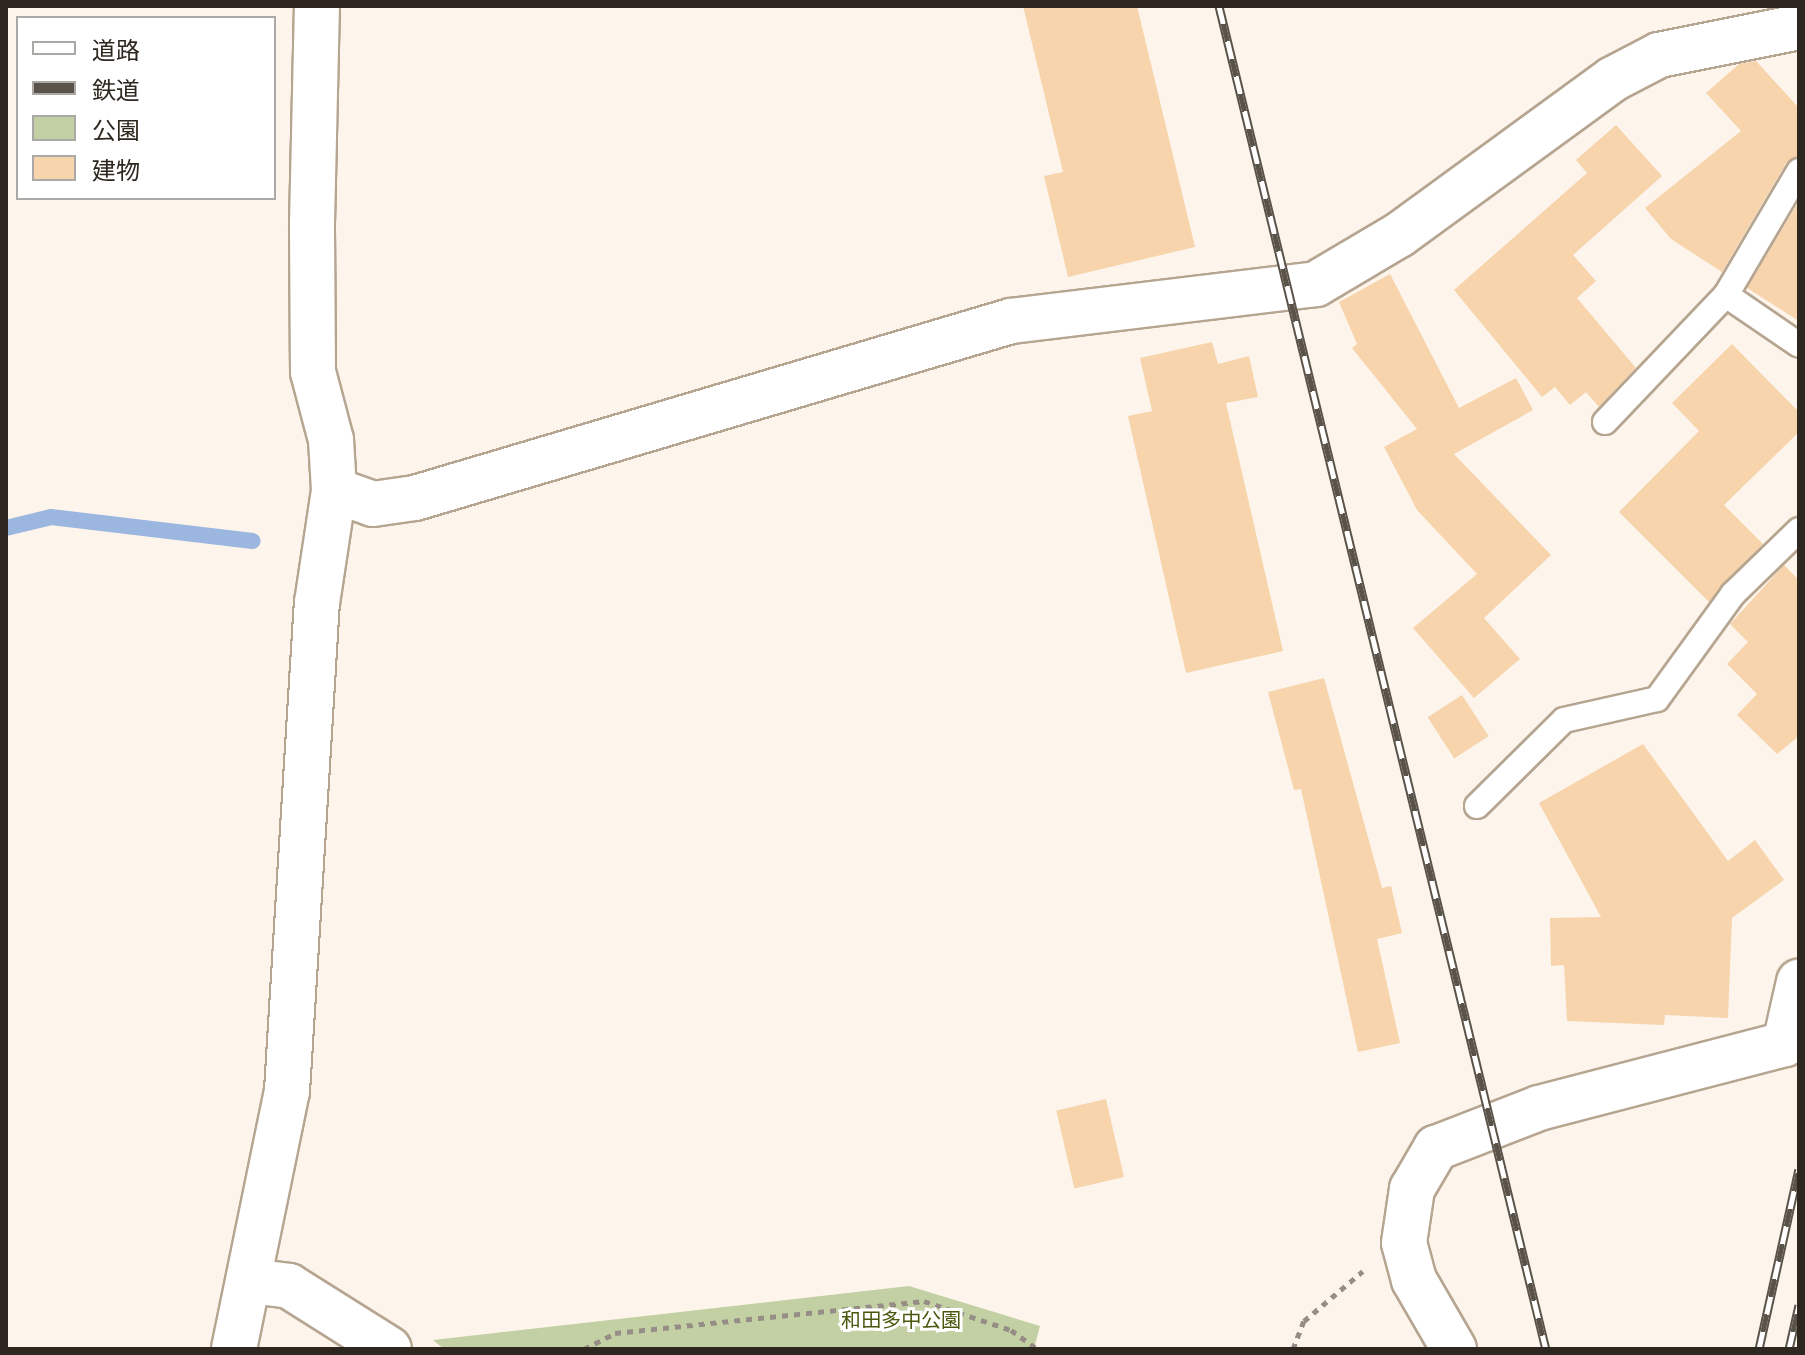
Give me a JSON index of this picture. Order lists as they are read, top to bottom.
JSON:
{
  "parks": ["和田多中公園"],
  "legend": [
    "道路",
    "鉄道",
    "公園",
    "建物"
  ]
}
